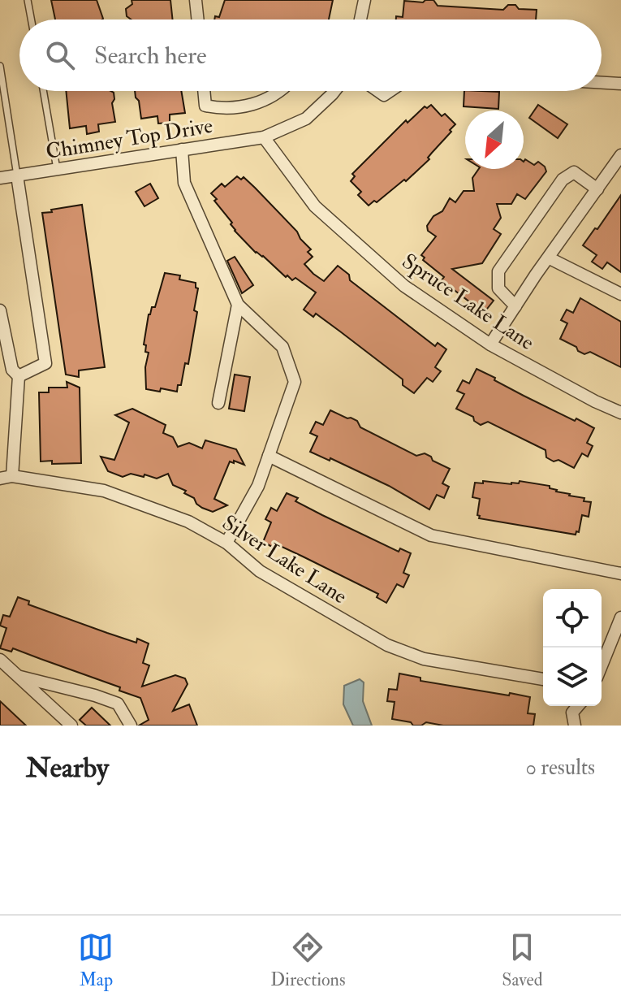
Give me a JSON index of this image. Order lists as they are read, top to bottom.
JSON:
{
  "streets": {
    "street": ["Chimney Top Drive", "Spruce Lake Lane", "Silver Lake Lane"]
  },
  "crossings": [
    ["Chimney Top Drive", "Spruce Lake Lane"]
  ],
  "north": "bottom left",
  "page": {
    "search": "Search here",
    "heading": ["Nearby", "0 results"],
    "nav": ["Map", "Directions", "Saved"]
  }
}
